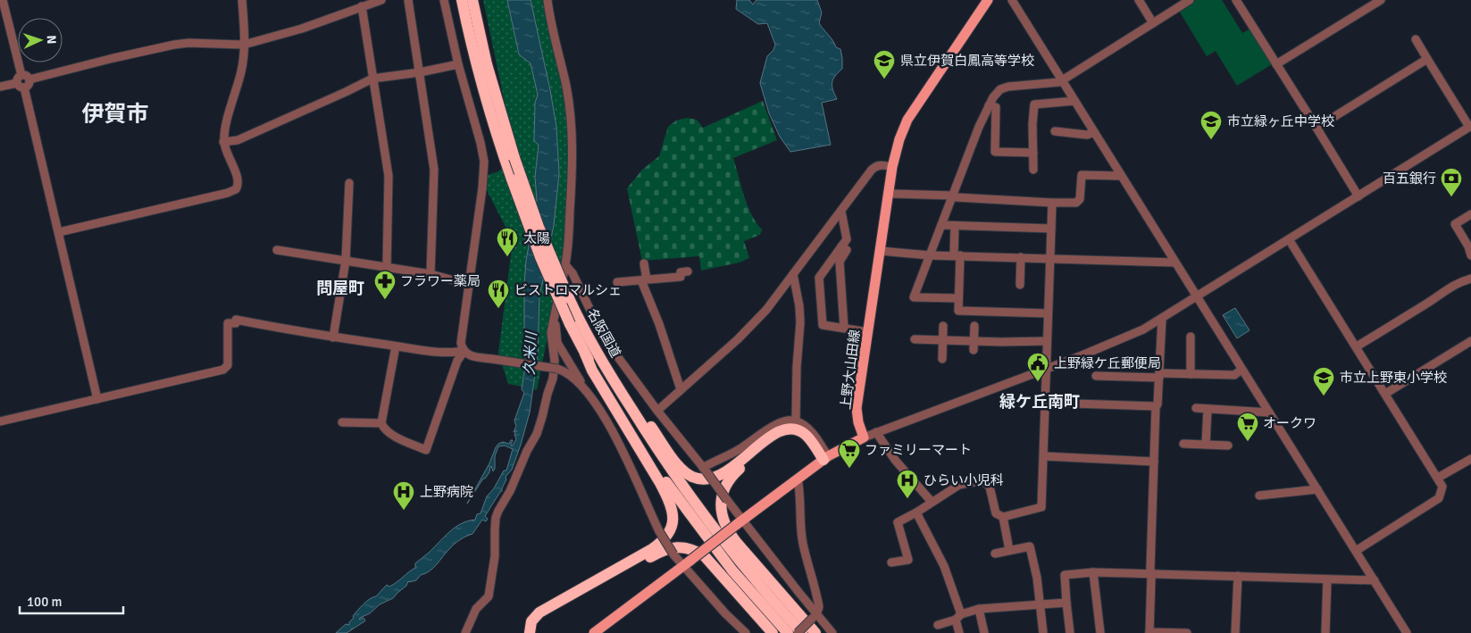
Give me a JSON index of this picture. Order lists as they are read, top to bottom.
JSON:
{
  "streets": {
    "highway": ["名阪国道"],
    "main road": ["上野大山田線"]
  },
  "districts": ["伊賀市", "問屋町", "緑ケ丘南町"],
  "water": ["久米川"],
  "places": {
    "school or university": ["県立伊賀白鳳高等学校", "市立緑ヶ丘中学校", "市立上野東小学校"],
    "bank": ["百五銀行"],
    "restaurant": ["太陽", "ビストロマルシェ"],
    "pharmacy": ["フラワー薬局"],
    "public building": ["上野緑ケ丘郵便局"],
    "supermarket": ["オークワ", "ファミリーマート"],
    "hospital": ["ひらい小児科", "上野病院"]
  },
  "scale_bar": "100 m",
  "north": "right"
}
